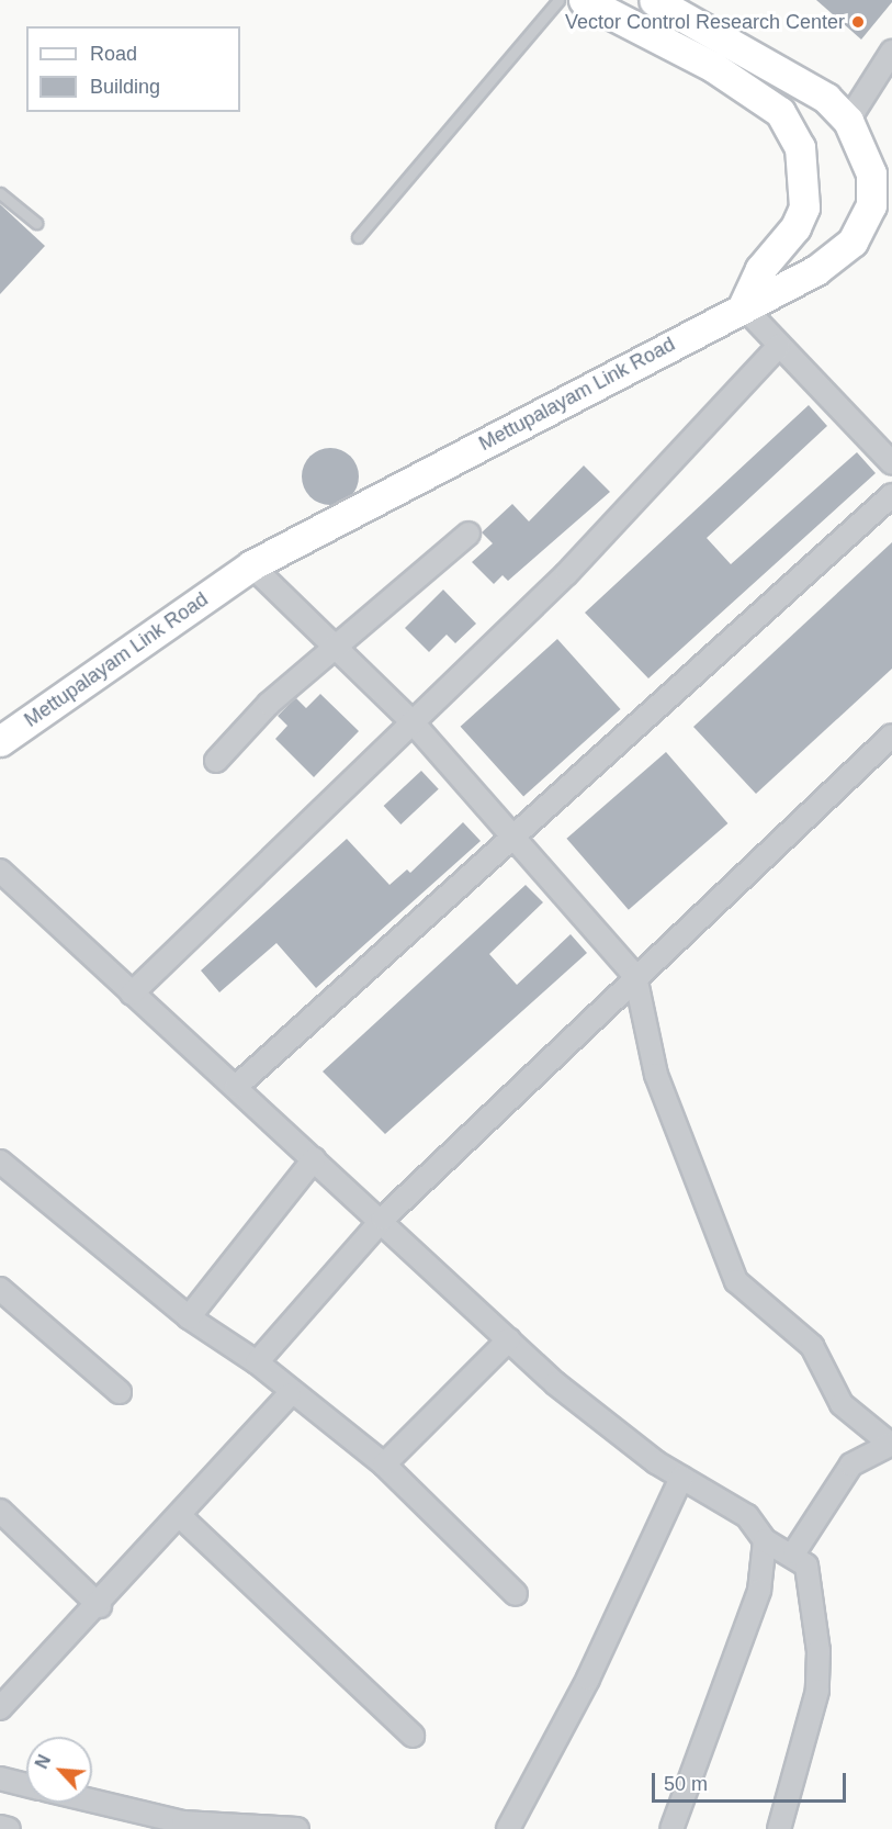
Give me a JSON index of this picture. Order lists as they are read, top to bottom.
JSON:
{
  "streets": {
    "street": ["Mettupalayam Link Road"]
  },
  "places": ["Vector Control Research Center"],
  "legend": ["Road", "Building"],
  "scale_bar": "50 m",
  "north": "top left"
}
